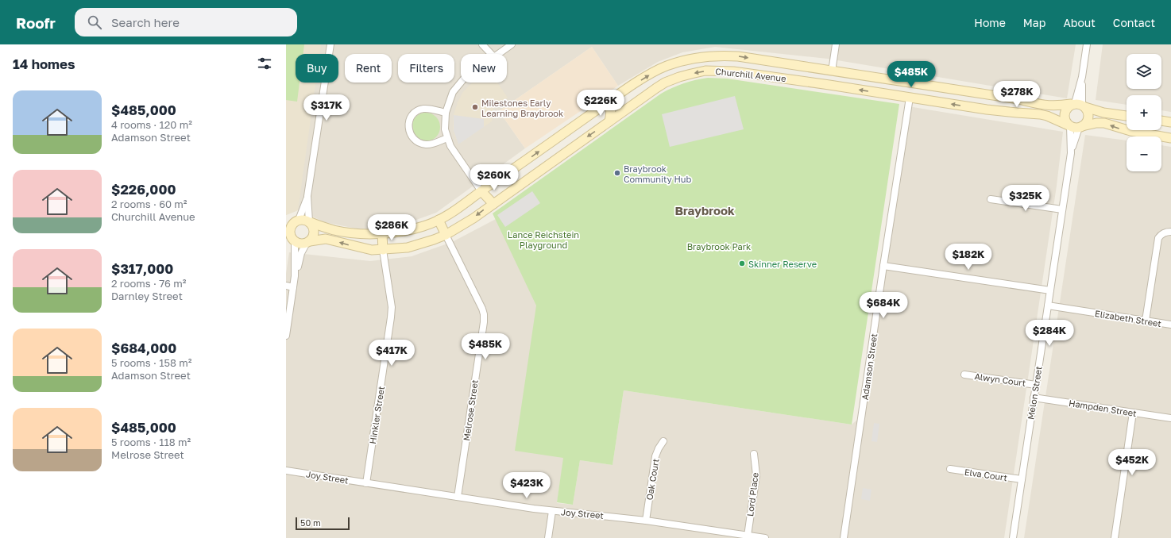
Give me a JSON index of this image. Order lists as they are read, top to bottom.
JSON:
{
  "streets": {
    "main road": [
      "Churchill Avenue",
      "Adamson Street",
      "Melrose Street",
      "Hinkler Street"
    ],
    "street": [
      "Elizabeth Street",
      "Alwyn Court",
      "Melon Street",
      "Hampden Street",
      "Elva Court",
      "Joy Street",
      "Oak Court",
      "Lord Place"
    ]
  },
  "crossings": [
    ["Churchill Avenue", "Adamson Street"],
    ["Churchill Avenue", "Melon Street"],
    ["Churchill Avenue", "Melrose Street"],
    ["Churchill Avenue", "Hinkler Street"],
    ["Elizabeth Street", "Melon Street"],
    ["Alwyn Court", "Melon Street"],
    ["Melon Street", "Hampden Street"],
    ["Melon Street", "Elva Court"],
    ["Melrose Street", "Joy Street"],
    ["Hinkler Street", "Joy Street"],
    ["Joy Street", "Oak Court"],
    ["Joy Street", "Lord Place"]
  ],
  "districts": ["Braybrook"],
  "parks": ["Lance Reichstein Playground", "Braybrook Park"],
  "places": ["Milestones Early Learning Braybrook", "Braybrook Community Hub", "Skinner Reserve"],
  "scale_bar": "50 m",
  "page": {
    "header": "Roofr",
    "search": "Search here",
    "nav": [
      "Home",
      "Map",
      "About",
      "Contact"
    ],
    "heading": "14 homes",
    "map_buttons": ["+", "−"],
    "chip": [
      "Buy",
      "Rent",
      "Filters",
      "New"
    ],
    "price": [
      "$485K",
      "$278K",
      "$226K",
      "$317K",
      "$260K",
      "$325K",
      "$286K",
      "$182K",
      "$684K",
      "$284K",
      "$485K",
      "$417K",
      "$452K",
      "$423K"
    ],
    "list": [
      {
        "name": "$485,000",
        "note": "4 rooms · 120 m² · Adamson Street"
      },
      {
        "name": "$226,000",
        "note": "2 rooms · 60 m² · Churchill Avenue"
      },
      {
        "name": "$317,000",
        "note": "2 rooms · 76 m² · Darnley Street"
      },
      {
        "name": "$684,000",
        "note": "5 rooms · 158 m² · Adamson Street"
      },
      {
        "name": "$485,000",
        "note": "5 rooms · 118 m² · Melrose Street"
      }
    ],
    "scale": "50 m"
  }
}
